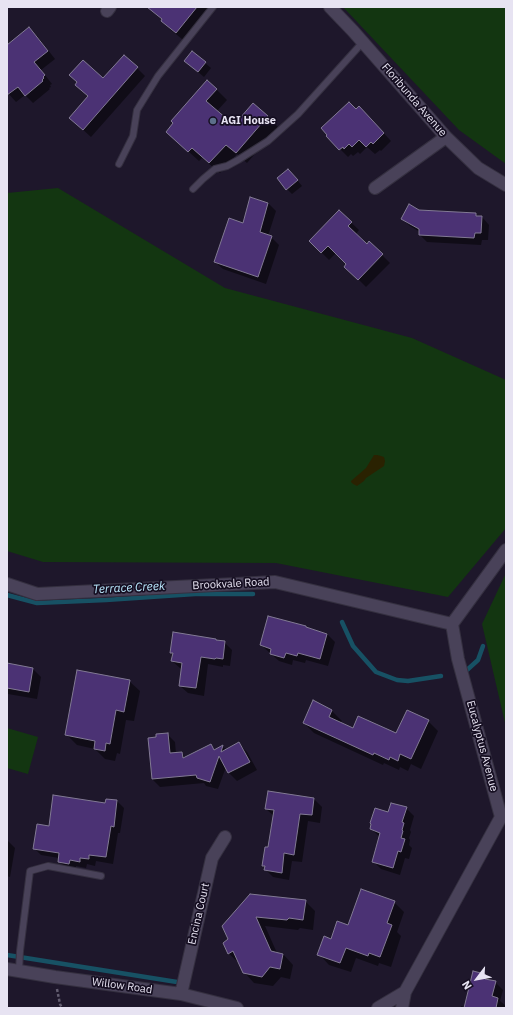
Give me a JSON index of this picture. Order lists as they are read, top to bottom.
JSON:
{
  "streets": {
    "street": [
      "Floribunda Avenue",
      "Brookvale Road",
      "Eucalyptus Avenue",
      "Encina Court",
      "Willow Road"
    ]
  },
  "crossings": [
    ["Brookvale Road", "Eucalyptus Avenue"],
    ["Encina Court", "Willow Road"]
  ],
  "water": ["Terrace Creek"],
  "places": ["AGI House"],
  "north": "bottom left"
}
